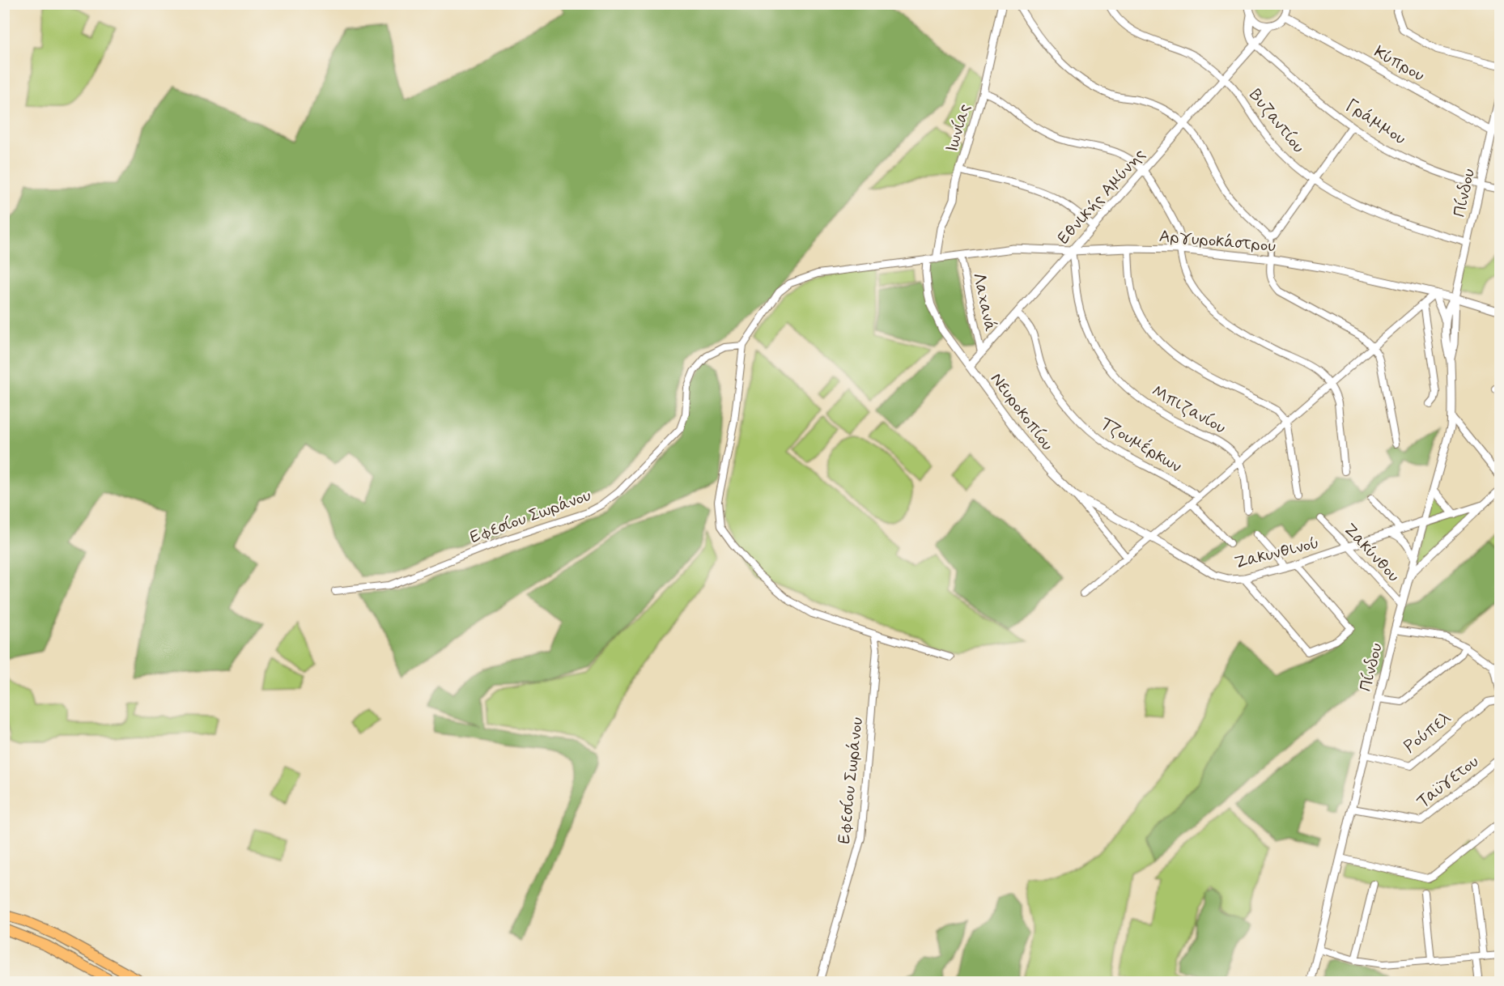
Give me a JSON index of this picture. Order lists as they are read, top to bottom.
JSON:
{
  "streets": {
    "street": [
      "Κύπρου",
      "Βυζαντίου",
      "Γράμμου",
      "Ιωνίας",
      "Πίνδου",
      "Εθνικής Αμύνης",
      "Αργυροκάστρου",
      "Λαχανά",
      "Μπιζανίου",
      "Νευροκοπίου",
      "Τζουμέρκων",
      "Εφεσίου Σωράνου",
      "Ζακυνθινού",
      "Ζακύνθου",
      "Ρούπελ",
      "Ταϋγετου"
    ]
  },
  "crossings": [
    ["Κύπρου", "Πίνδου"],
    ["Βυζαντίου", "Πίνδου"],
    ["Βυζαντίου", "Εθνικής Αμύνης"],
    ["Γράμμου", "Πίνδου"],
    ["Γράμμου", "Εθνικής Αμύνης"],
    ["Ιωνίας", "Αργυροκάστρου"],
    ["Πίνδου", "Αργυροκάστρου"],
    ["Πίνδου", "Ζακυνθινού"],
    ["Πίνδου", "Ζακύνθου"],
    ["Πίνδου", "Ρούπελ"],
    ["Πίνδου", "Ταϋγετου"],
    ["Εθνικής Αμύνης", "Αργυροκάστρου"],
    ["Εθνικής Αμύνης", "Λαχανά"],
    ["Εθνικής Αμύνης", "Μπιζανίου"],
    ["Εθνικής Αμύνης", "Νευροκοπίου"],
    ["Εθνικής Αμύνης", "Τζουμέρκων"],
    ["Αργυροκάστρου", "Λαχανά"],
    ["Αργυροκάστρου", "Μπιζανίου"],
    ["Αργυροκάστρου", "Νευροκοπίου"],
    ["Νευροκοπίου", "Ζακυνθινού"],
    ["Ζακυνθινού", "Ζακύνθου"]
  ]
}
